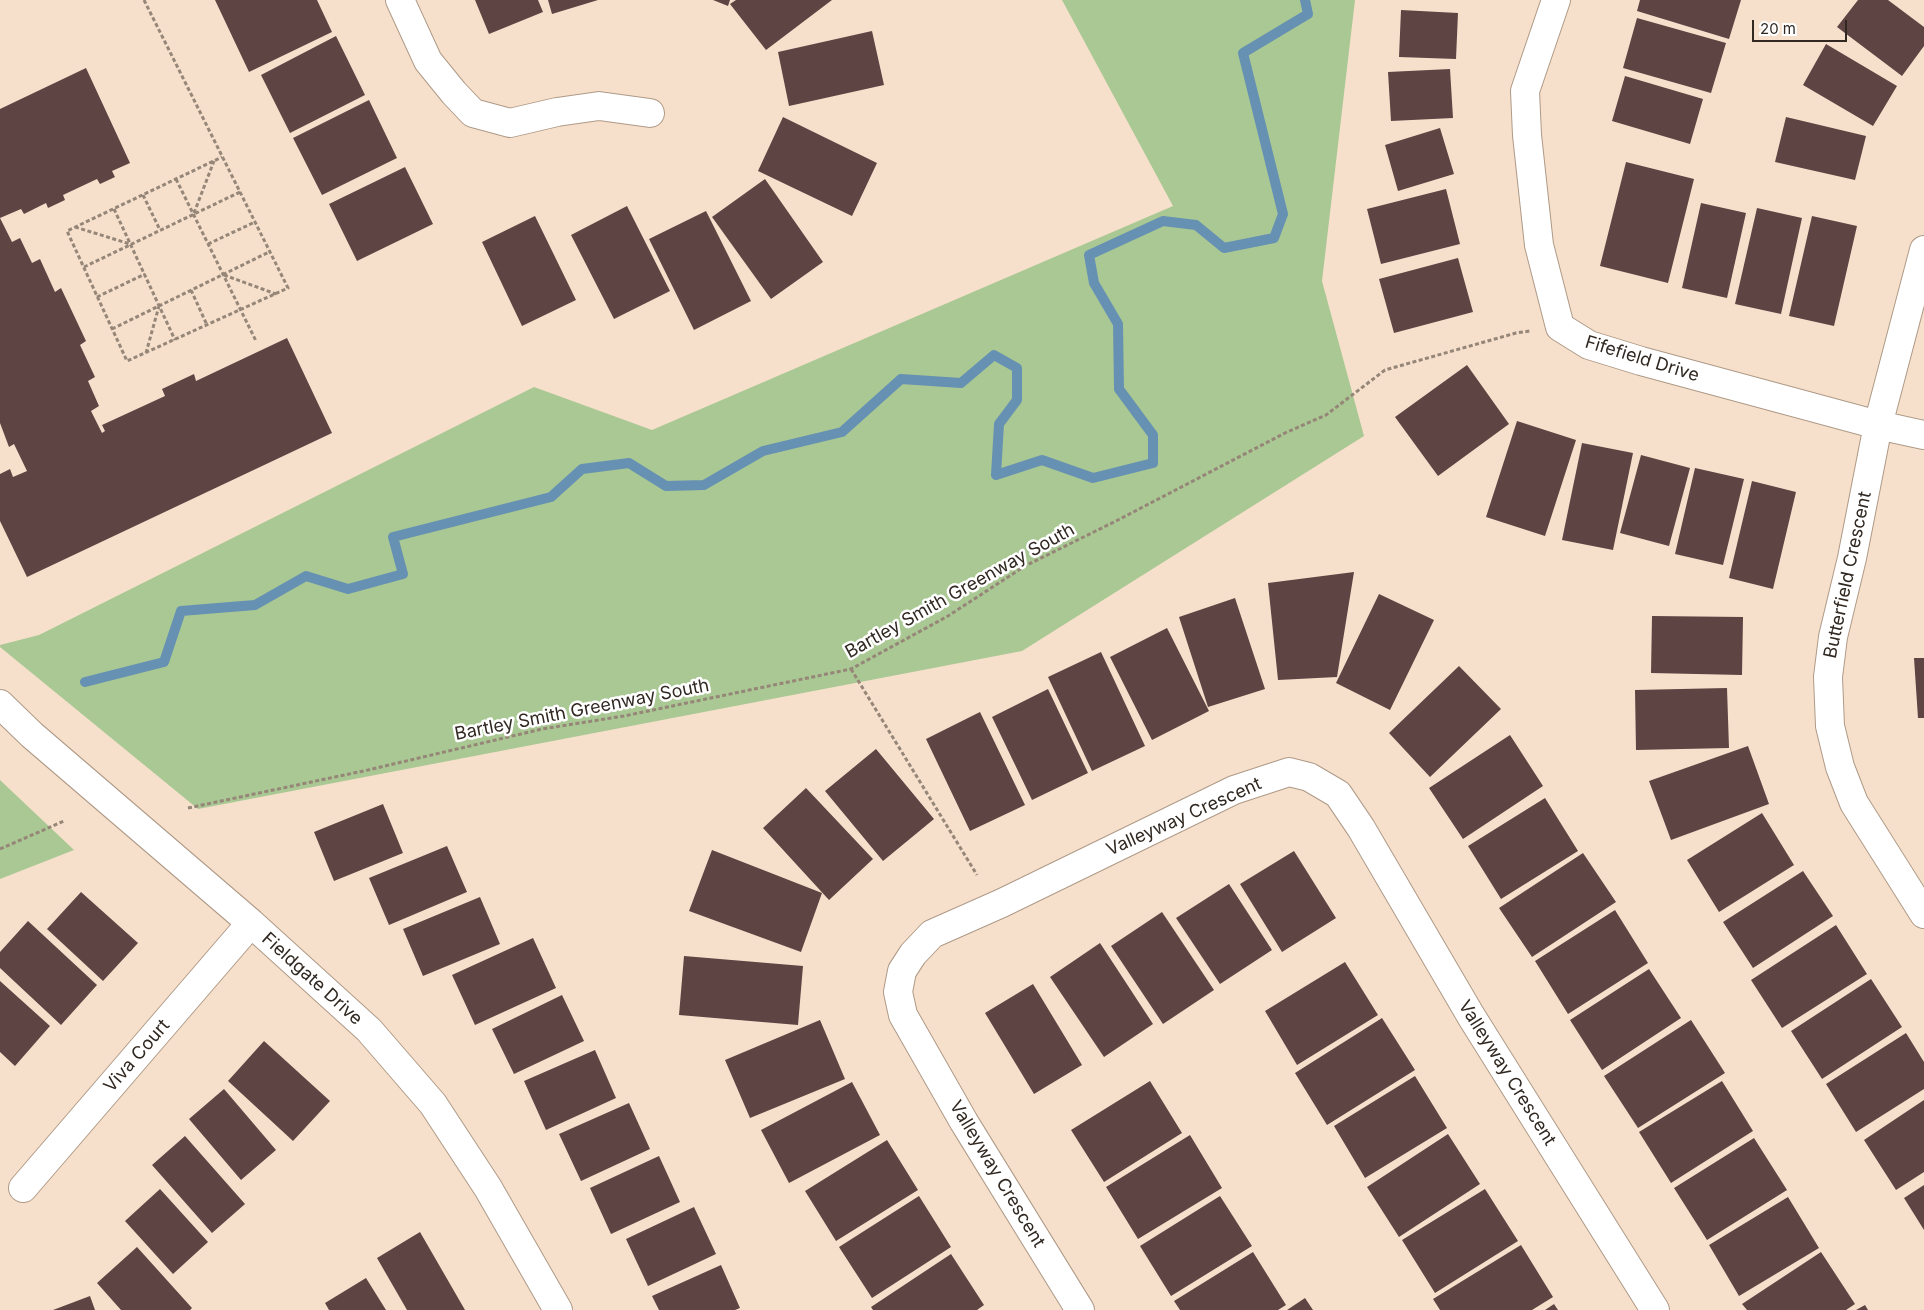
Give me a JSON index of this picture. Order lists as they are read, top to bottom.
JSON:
{
  "streets": {
    "street": [
      "Fifefield Drive",
      "Butterfield Crescent",
      "Valleyway Crescent",
      "Fieldgate Drive",
      "Viva Court"
    ],
    "path": ["Bartley Smith Greenway South"]
  },
  "crossings": [
    ["Fifefield Drive", "Butterfield Crescent"],
    ["Fifefield Drive", "Bartley Smith Greenway South"],
    ["Fieldgate Drive", "Viva Court"]
  ],
  "scale_bar": "20 m"
}
